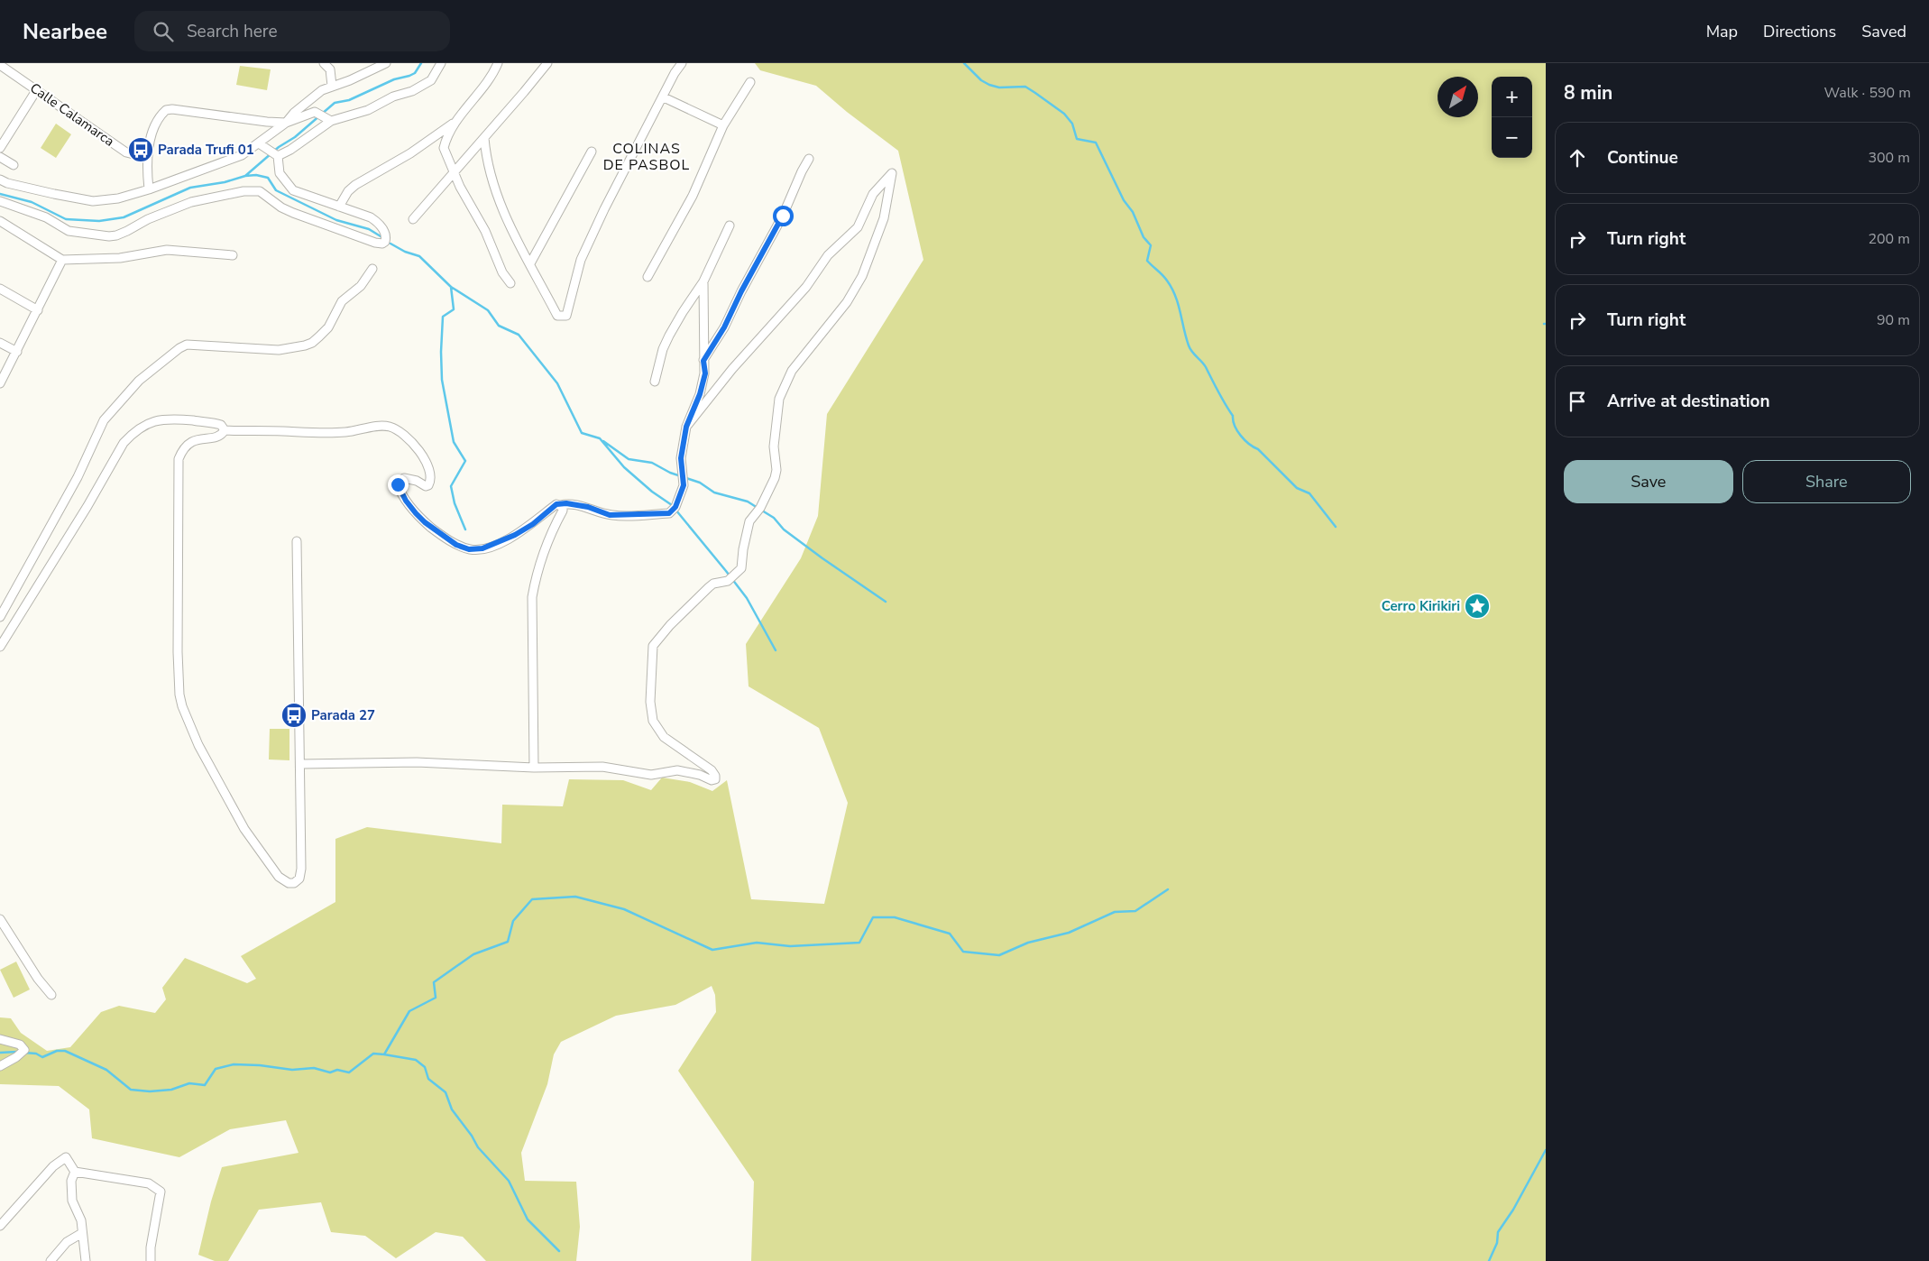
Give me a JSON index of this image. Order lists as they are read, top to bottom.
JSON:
{
  "streets": {
    "street": ["Calle Calamarca"]
  },
  "districts": ["COLINAS DE PASBOL"],
  "places": {
    "bus stop": ["Parada Trufi 01", "Parada 27"],
    "place": ["Cerro Kirikiri"]
  },
  "north": "top right",
  "page": {
    "header": "Nearbee",
    "search": "Search here",
    "nav": ["Map", "Directions", "Saved"],
    "heading": ["8 min", "Walk · 590 m"],
    "map_buttons": ["+", "−"],
    "list": [
      ["Continue", "300 m"],
      ["Turn right", "200 m"],
      ["Turn right", "90 m"],
      "Arrive at destination"
    ],
    "buttons": ["Save", "Share"]
  }
}
